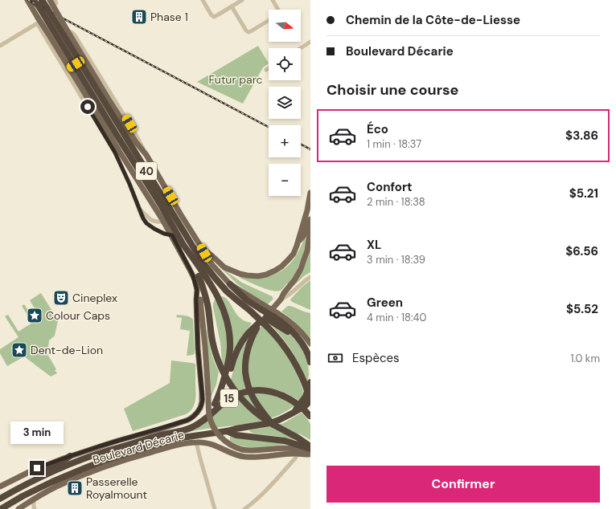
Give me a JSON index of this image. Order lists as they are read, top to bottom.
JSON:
{
  "streets": {
    "highway": ["40", "15"],
    "main road": ["Boulevard Décarie"]
  },
  "parks": ["Futur parc"],
  "places": {
    "building": ["Phase 1", "Passerelle Royalmount"],
    "theatre": ["Cineplex"],
    "place": ["Colour Caps", "Dent-de-Lion"]
  },
  "north": "right",
  "page": {
    "banner": ["Chemin de la Côte-de-Liesse", "Boulevard Décarie"],
    "map_buttons": ["+", "−"],
    "heading": "Choisir une course",
    "list": [
      {
        "name": "Éco",
        "note": "1 min · 18:37",
        "value": "$3.86"
      },
      {
        "name": "Confort",
        "note": "2 min · 18:38",
        "value": "$5.21"
      },
      {
        "name": "XL",
        "note": "3 min · 18:39",
        "value": "$6.56"
      },
      {
        "name": "Green",
        "note": "4 min · 18:40",
        "value": "$5.52"
      }
    ],
    "pay": ["Espèces", "1.0 km"],
    "bubble": "3 min",
    "buttons": "Confirmer"
  }
}
